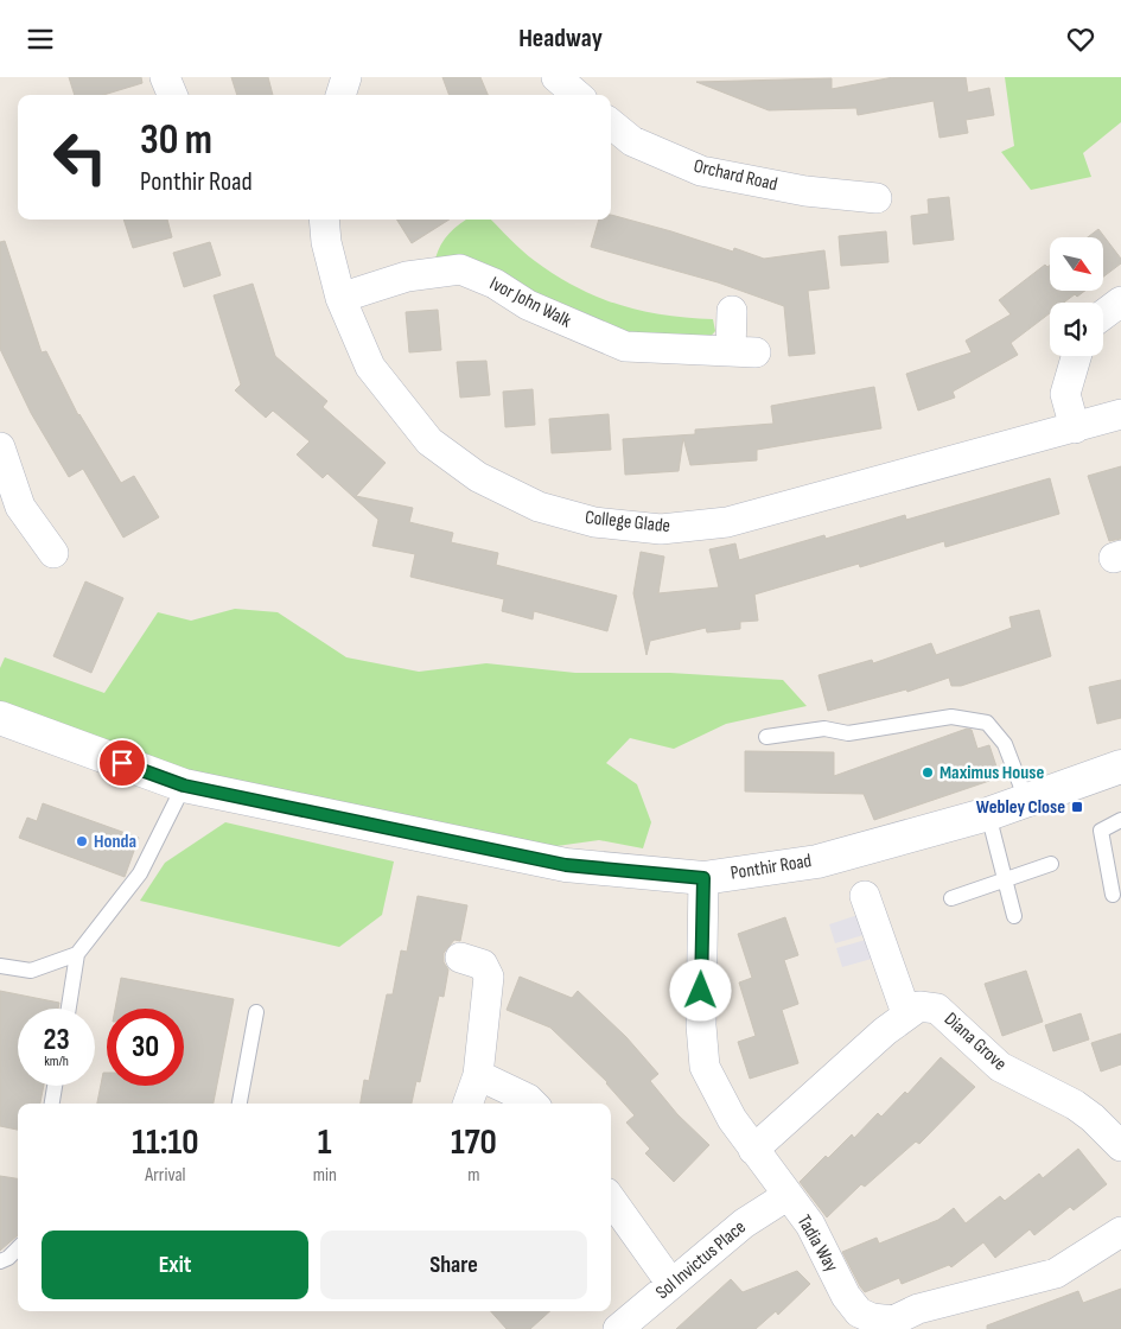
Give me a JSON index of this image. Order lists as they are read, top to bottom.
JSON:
{
  "streets": {
    "main road": ["Ponthir Road"],
    "street": [
      "Orchard Road",
      "Ivor John Walk",
      "College Glade",
      "Diana Grove",
      "Tadia Way",
      "Sol Invictus Place"
    ]
  },
  "crossings": [
    ["Ivor John Walk", "College Glade"],
    ["Ponthir Road", "Tadia Way"],
    ["Tadia Way", "Sol Invictus Place"]
  ],
  "places": {
    "other": ["Maximus House", "Honda"],
    "transit": ["Webley Close"]
  },
  "north": "bottom right",
  "page": {
    "header": "Headway",
    "turn": ["30 m", "Ponthir Road"],
    "speed": "23 km/h",
    "limit": "30",
    "eta": [
      "11:10",
      "Arrival",
      "1",
      "min",
      "170",
      "m"
    ],
    "buttons": ["Exit", "Share"]
  }
}
